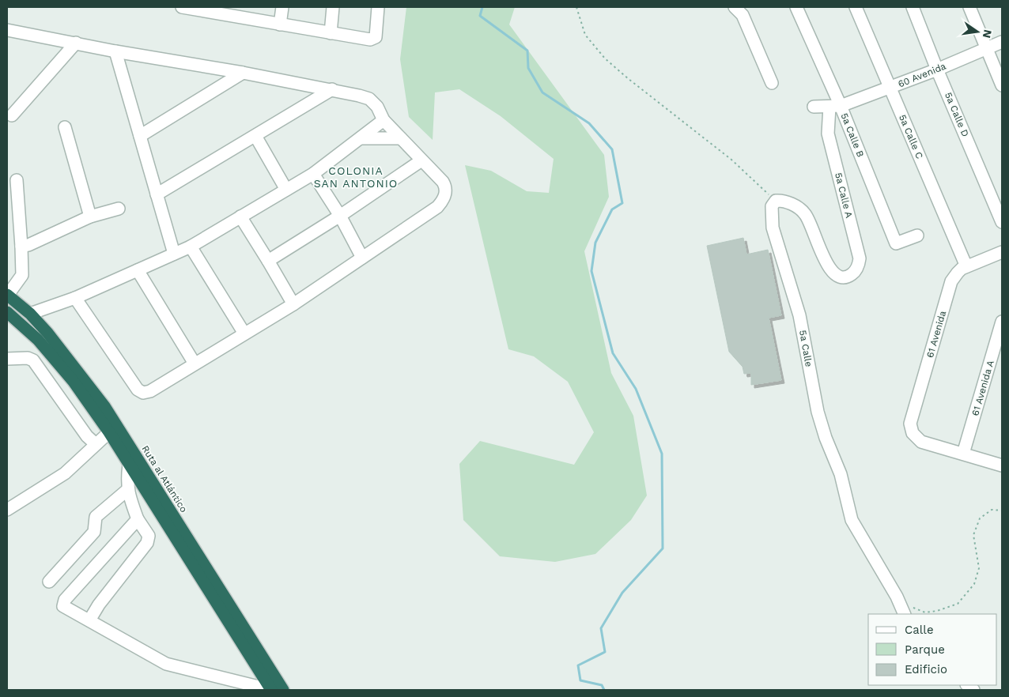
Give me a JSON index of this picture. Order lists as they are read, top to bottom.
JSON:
{
  "streets": {
    "highway": ["Ruta al Atlántico"],
    "street": [
      "60 Avenida",
      "5a Calle D",
      "5a Calle B",
      "5a Calle C",
      "5a Calle A",
      "61 Avenida",
      "5a Calle",
      "61 Avenida A"
    ]
  },
  "crossings": [
    ["60 Avenida", "5a Calle D"],
    ["60 Avenida", "5a Calle B"],
    ["60 Avenida", "5a Calle C"],
    ["60 Avenida", "5a Calle A"],
    ["5a Calle B", "5a Calle A"],
    ["5a Calle C", "61 Avenida"],
    ["5a Calle A", "5a Calle"],
    ["61 Avenida", "61 Avenida A"]
  ],
  "districts": ["COLONIA SAN ANTONIO"],
  "legend": ["Calle", "Parque", "Edificio"],
  "north": "right"
}
